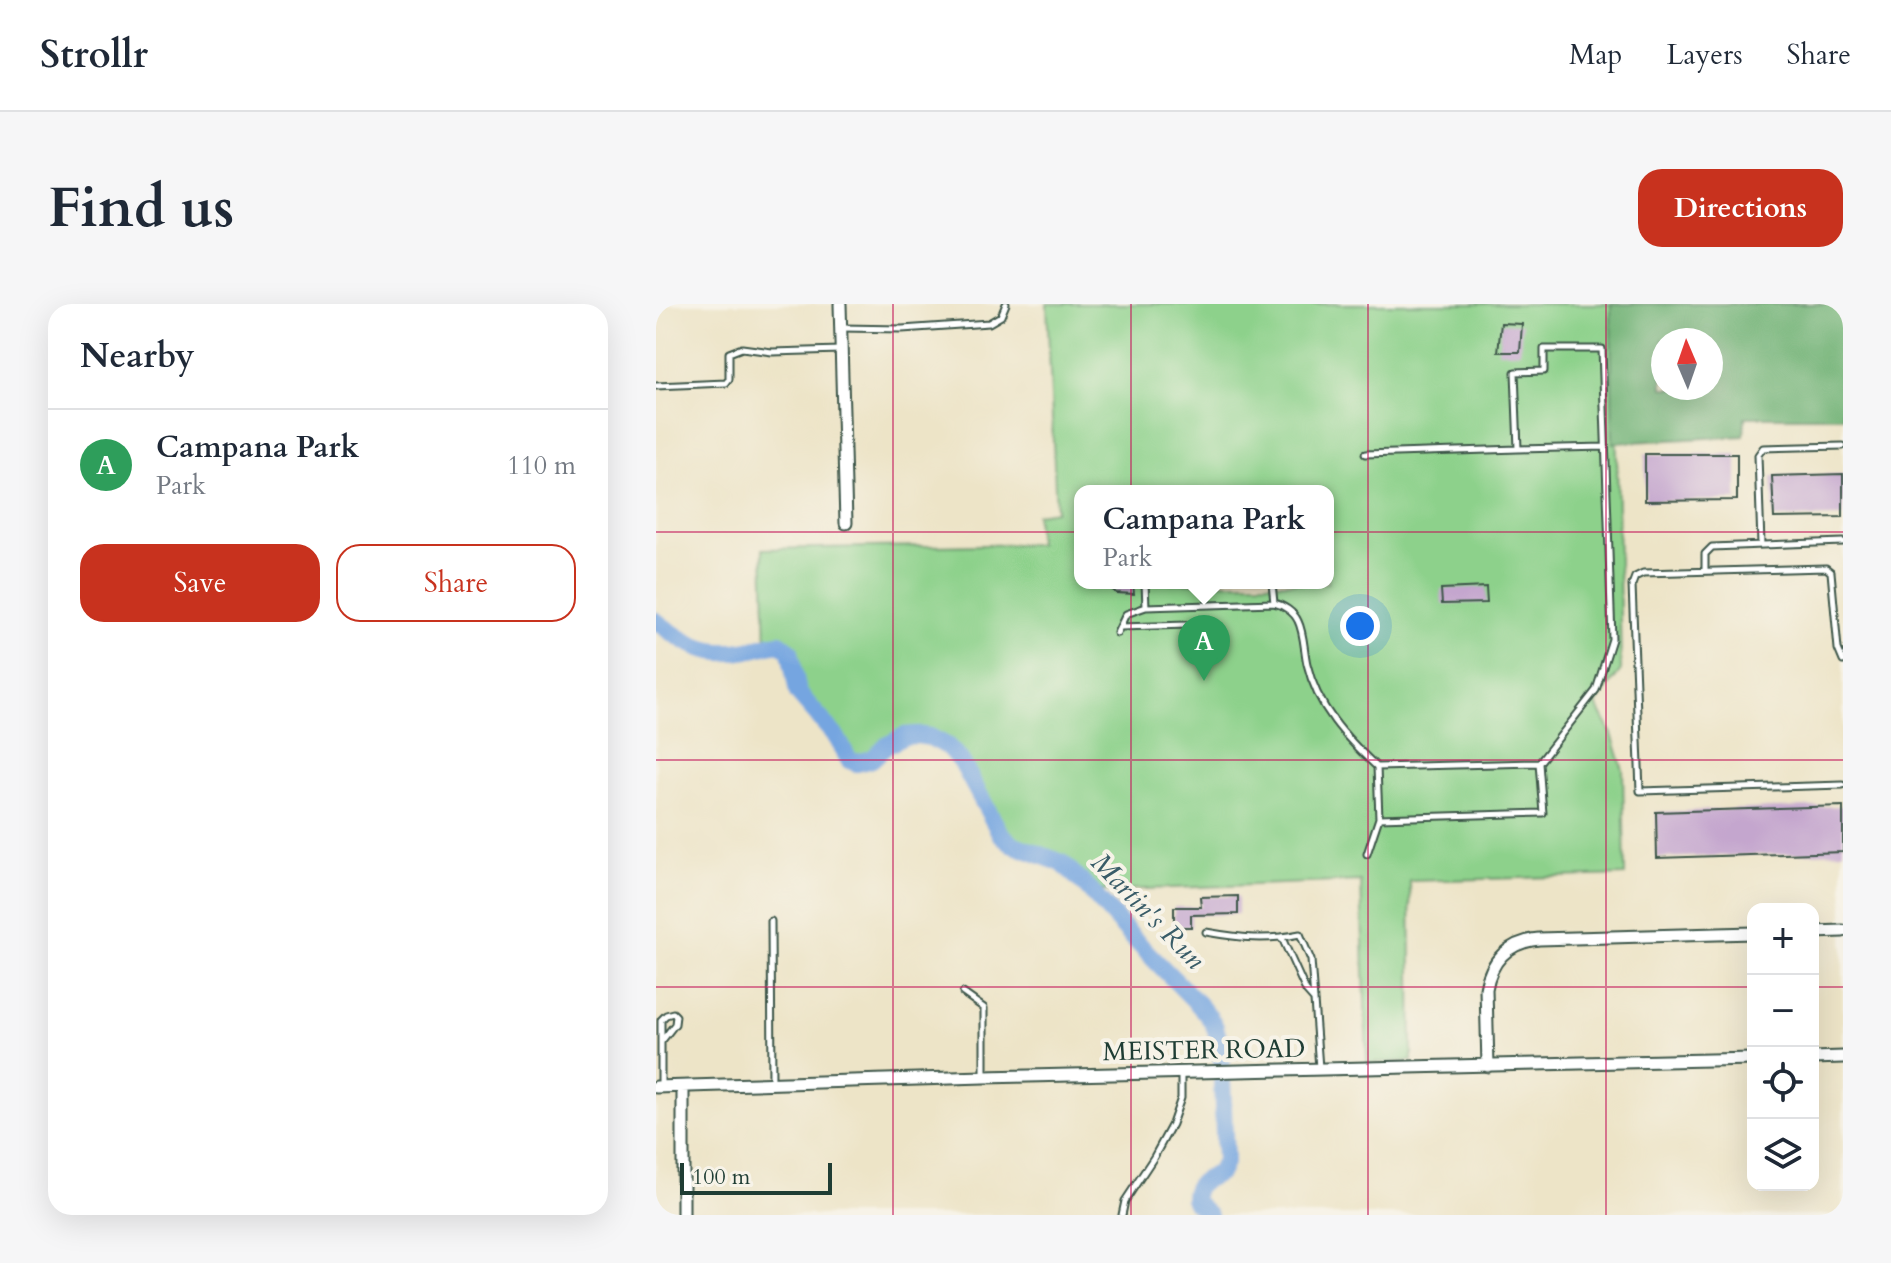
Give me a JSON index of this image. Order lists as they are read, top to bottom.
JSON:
{
  "streets": {
    "street": ["MEISTER ROAD"]
  },
  "water": ["Martin's Run"],
  "scale_bar": "100 m",
  "north": "top",
  "page": {
    "header": "Strollr",
    "nav": ["Map", "Layers", "Share"],
    "buttons": [
      "Directions",
      ["Save", "Share"]
    ],
    "title": "Find us",
    "heading": "Nearby",
    "list": [
      {
        "mark": "A",
        "name": "Campana Park",
        "note": "Park",
        "value": "110 m"
      }
    ],
    "popup": ["Campana Park", "Park"],
    "pins": "A",
    "map_buttons": ["+", "−"],
    "scale": "100 m"
  }
}
